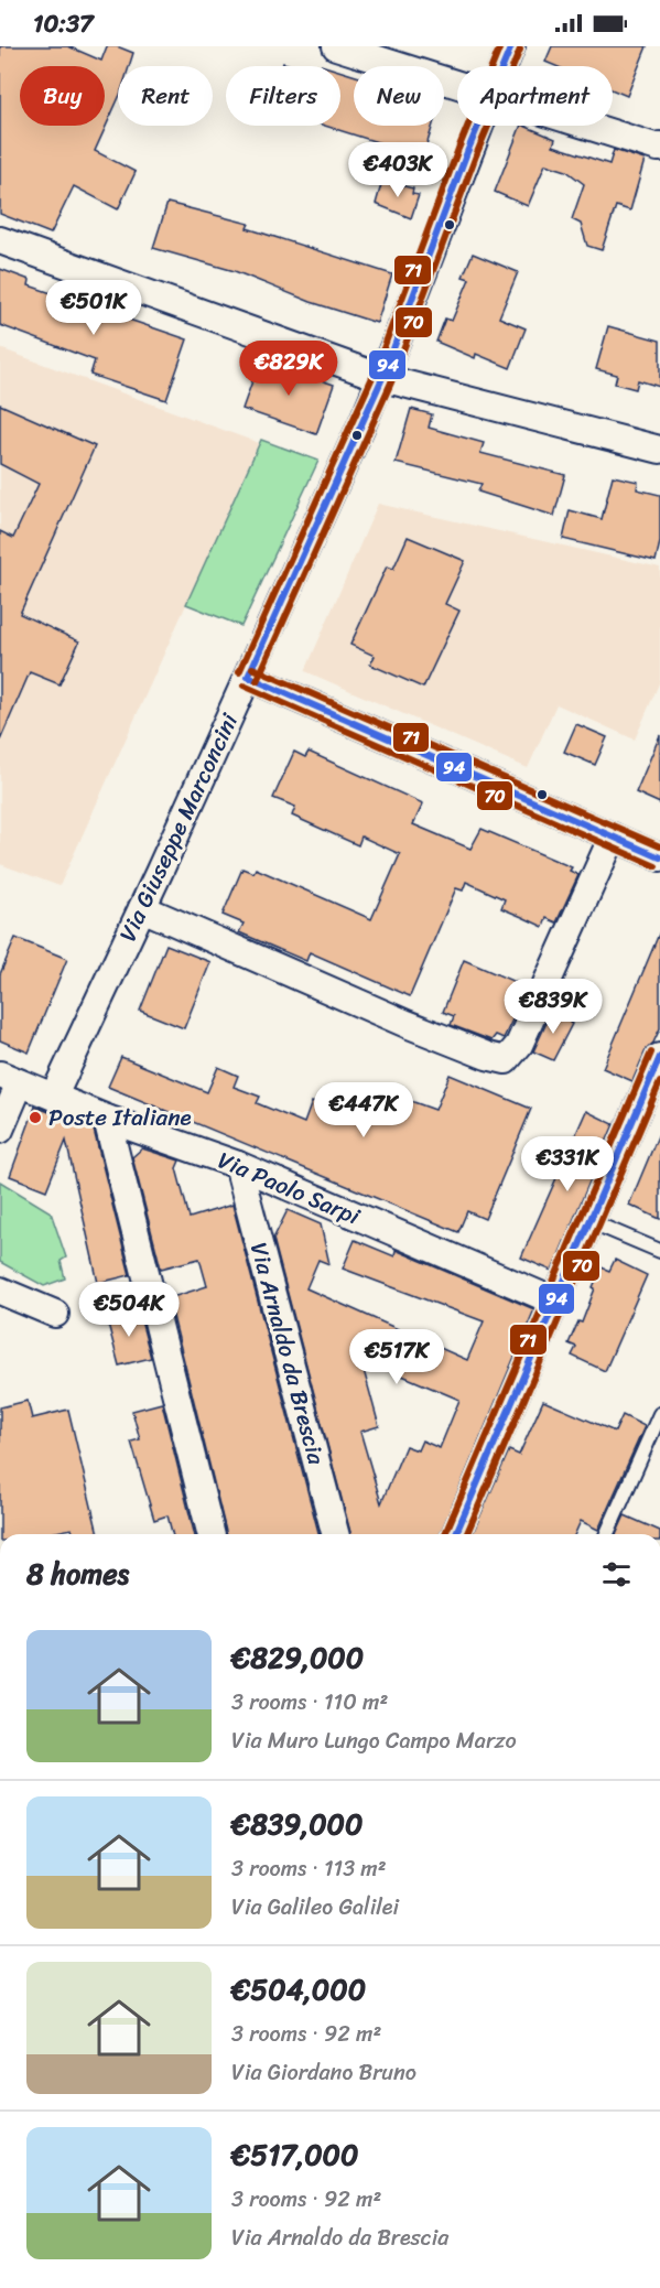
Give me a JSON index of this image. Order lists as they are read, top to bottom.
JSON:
{
  "streets": {
    "street": ["Via Giuseppe Marconcini", "Via Paolo Sarpi", "Via Arnaldo da Brescia"]
  },
  "crossings": [
    ["Via Giuseppe Marconcini", "Via Paolo Sarpi"],
    ["Via Paolo Sarpi", "Via Arnaldo da Brescia"]
  ],
  "places": ["Poste Italiane"],
  "lines": ["transit line 94", "transit line 71", "transit line 70"],
  "page": {
    "status": "10:37",
    "chip": [
      "Buy",
      "Rent",
      "Filters",
      "New",
      "Apartment"
    ],
    "price": [
      "€403K",
      "€501K",
      "€829K",
      "€839K",
      "€447K",
      "€331K",
      "€504K",
      "€517K"
    ],
    "heading": "8 homes",
    "list": [
      {
        "name": "€829,000",
        "note": "3 rooms · 110 m² · Via Muro Lungo Campo Marzo"
      },
      {
        "name": "€839,000",
        "note": "3 rooms · 113 m² · Via Galileo Galilei"
      },
      {
        "name": "€504,000",
        "note": "3 rooms · 92 m² · Via Giordano Bruno"
      },
      {
        "name": "€517,000",
        "note": "3 rooms · 92 m² · Via Arnaldo da Brescia"
      }
    ]
  }
}
